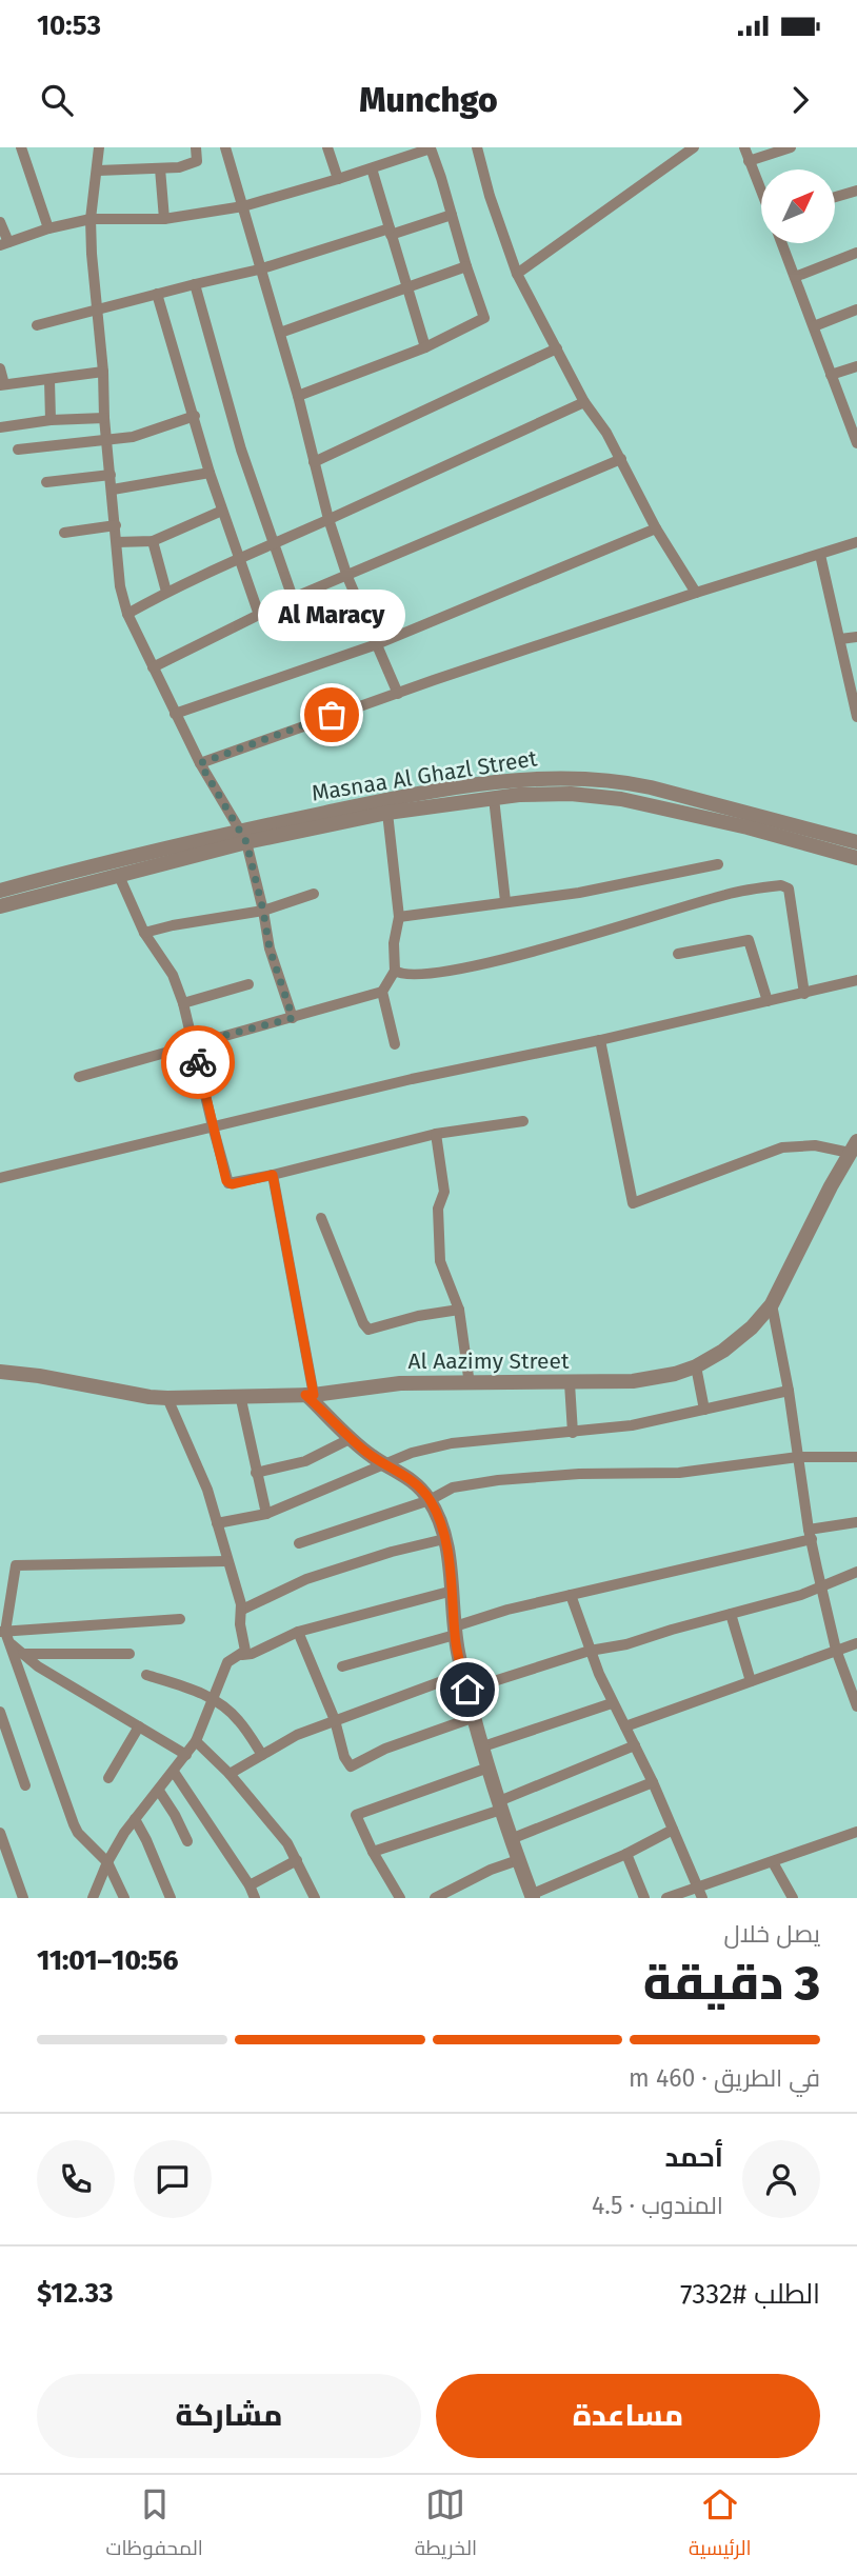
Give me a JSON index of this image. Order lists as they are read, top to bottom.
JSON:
{
  "streets": {
    "street": ["Masnaa Al Ghazl Street", "Al Aazimy Street"]
  },
  "places": ["Al Maracy"],
  "north": "top right",
  "page": {
    "status": "10:53",
    "header": "Munchgo",
    "bubble": "Al Maracy",
    "heading": ["3 دقيقة", "يصل خلال", "10:56–11:01"],
    "panel": [
      "أحمد",
      "المندوب · 4.5",
      "الطلب #7332",
      "$12.33"
    ],
    "bar": "في الطريق · 460 m",
    "buttons": ["مساعدة", "مشاركة"],
    "tabs": ["الرئيسية", "الخريطة", "المحفوظات"]
  }
}
